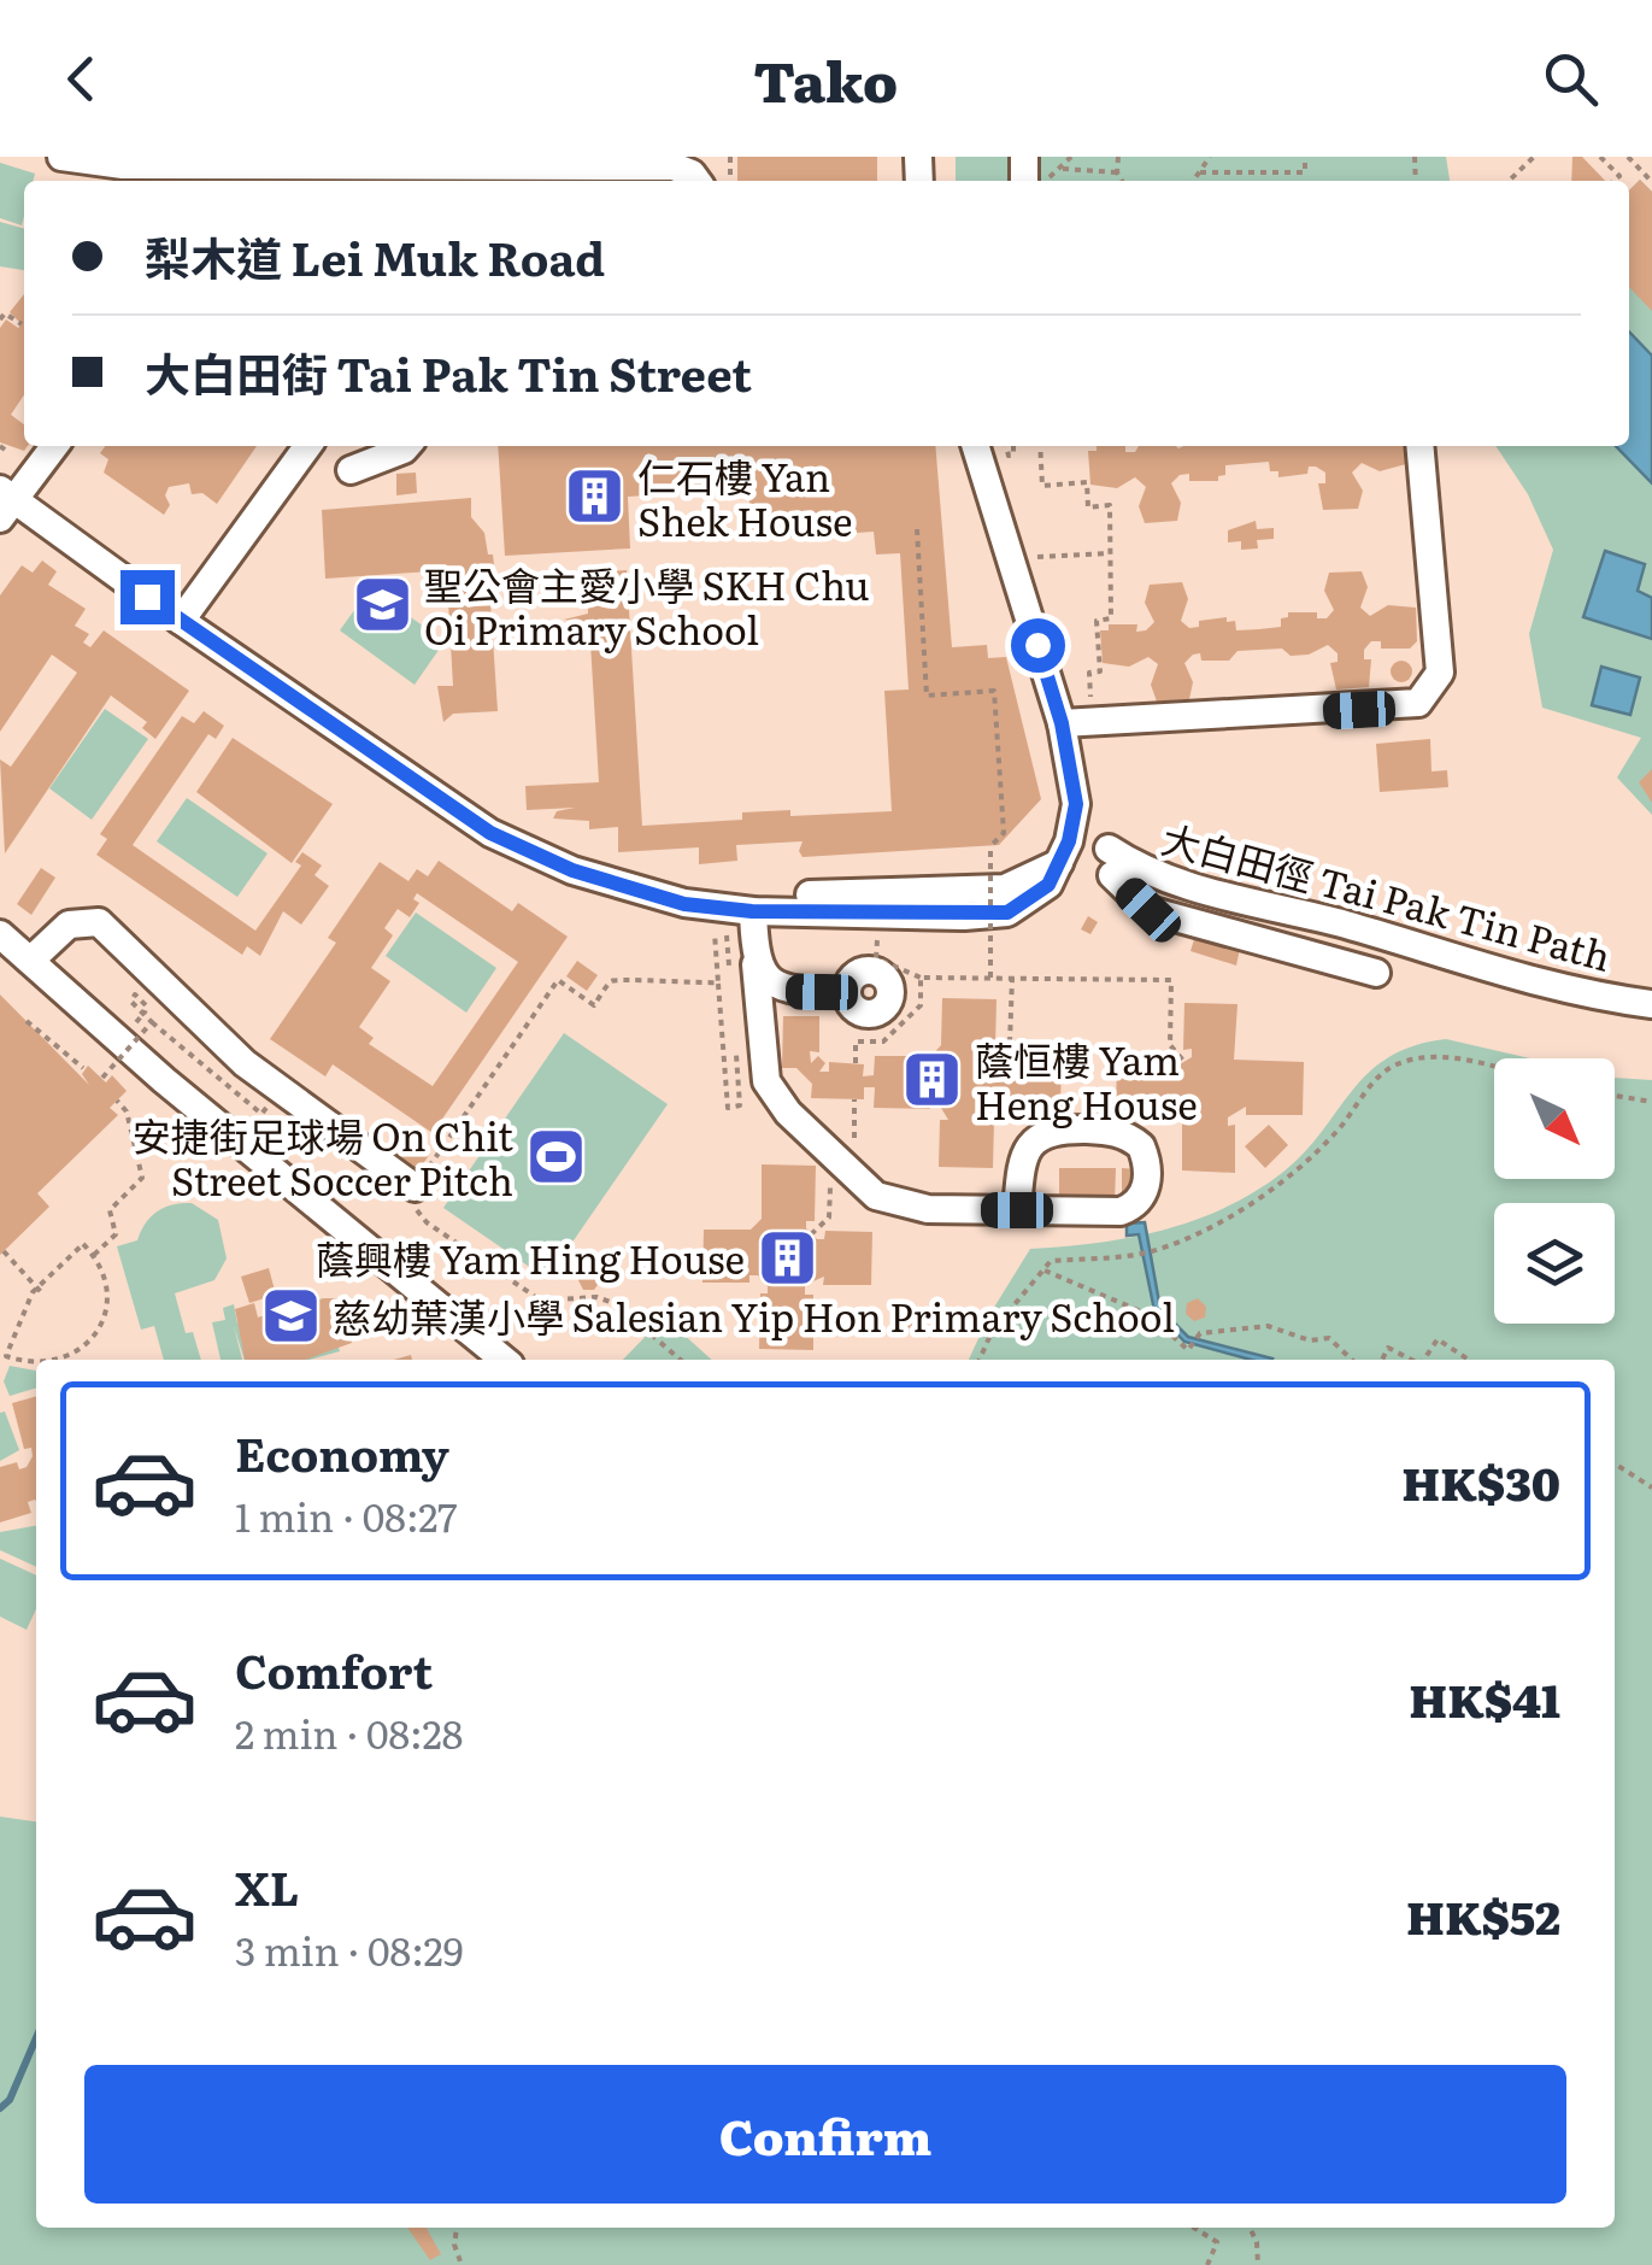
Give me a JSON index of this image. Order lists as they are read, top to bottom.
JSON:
{
  "streets": {
    "street": ["大白田徑 Tai Pak Tin Path"]
  },
  "places": {
    "building": ["仁石樓 Yan Shek House", "蔭恒樓 Yam Heng House", "蔭興樓 Yam Hing House"],
    "school or university": ["聖公會主愛小學 SKH Chu Oi Primary School", "慈幼葉漢小學 Salesian Yip Hon Primary School"],
    "sports": ["安捷街足球場 On Chit Street Soccer Pitch"]
  },
  "north": "bottom right",
  "page": {
    "header": "Tako",
    "banner": ["梨木道 Lei Muk Road", "大白田街 Tai Pak Tin Street"],
    "list": [
      {
        "name": "Economy",
        "note": "1 min · 08:27",
        "value": "HK$30"
      },
      {
        "name": "Comfort",
        "note": "2 min · 08:28",
        "value": "HK$41"
      },
      {
        "name": "XL",
        "note": "3 min · 08:29",
        "value": "HK$52"
      }
    ],
    "buttons": "Confirm"
  }
}
